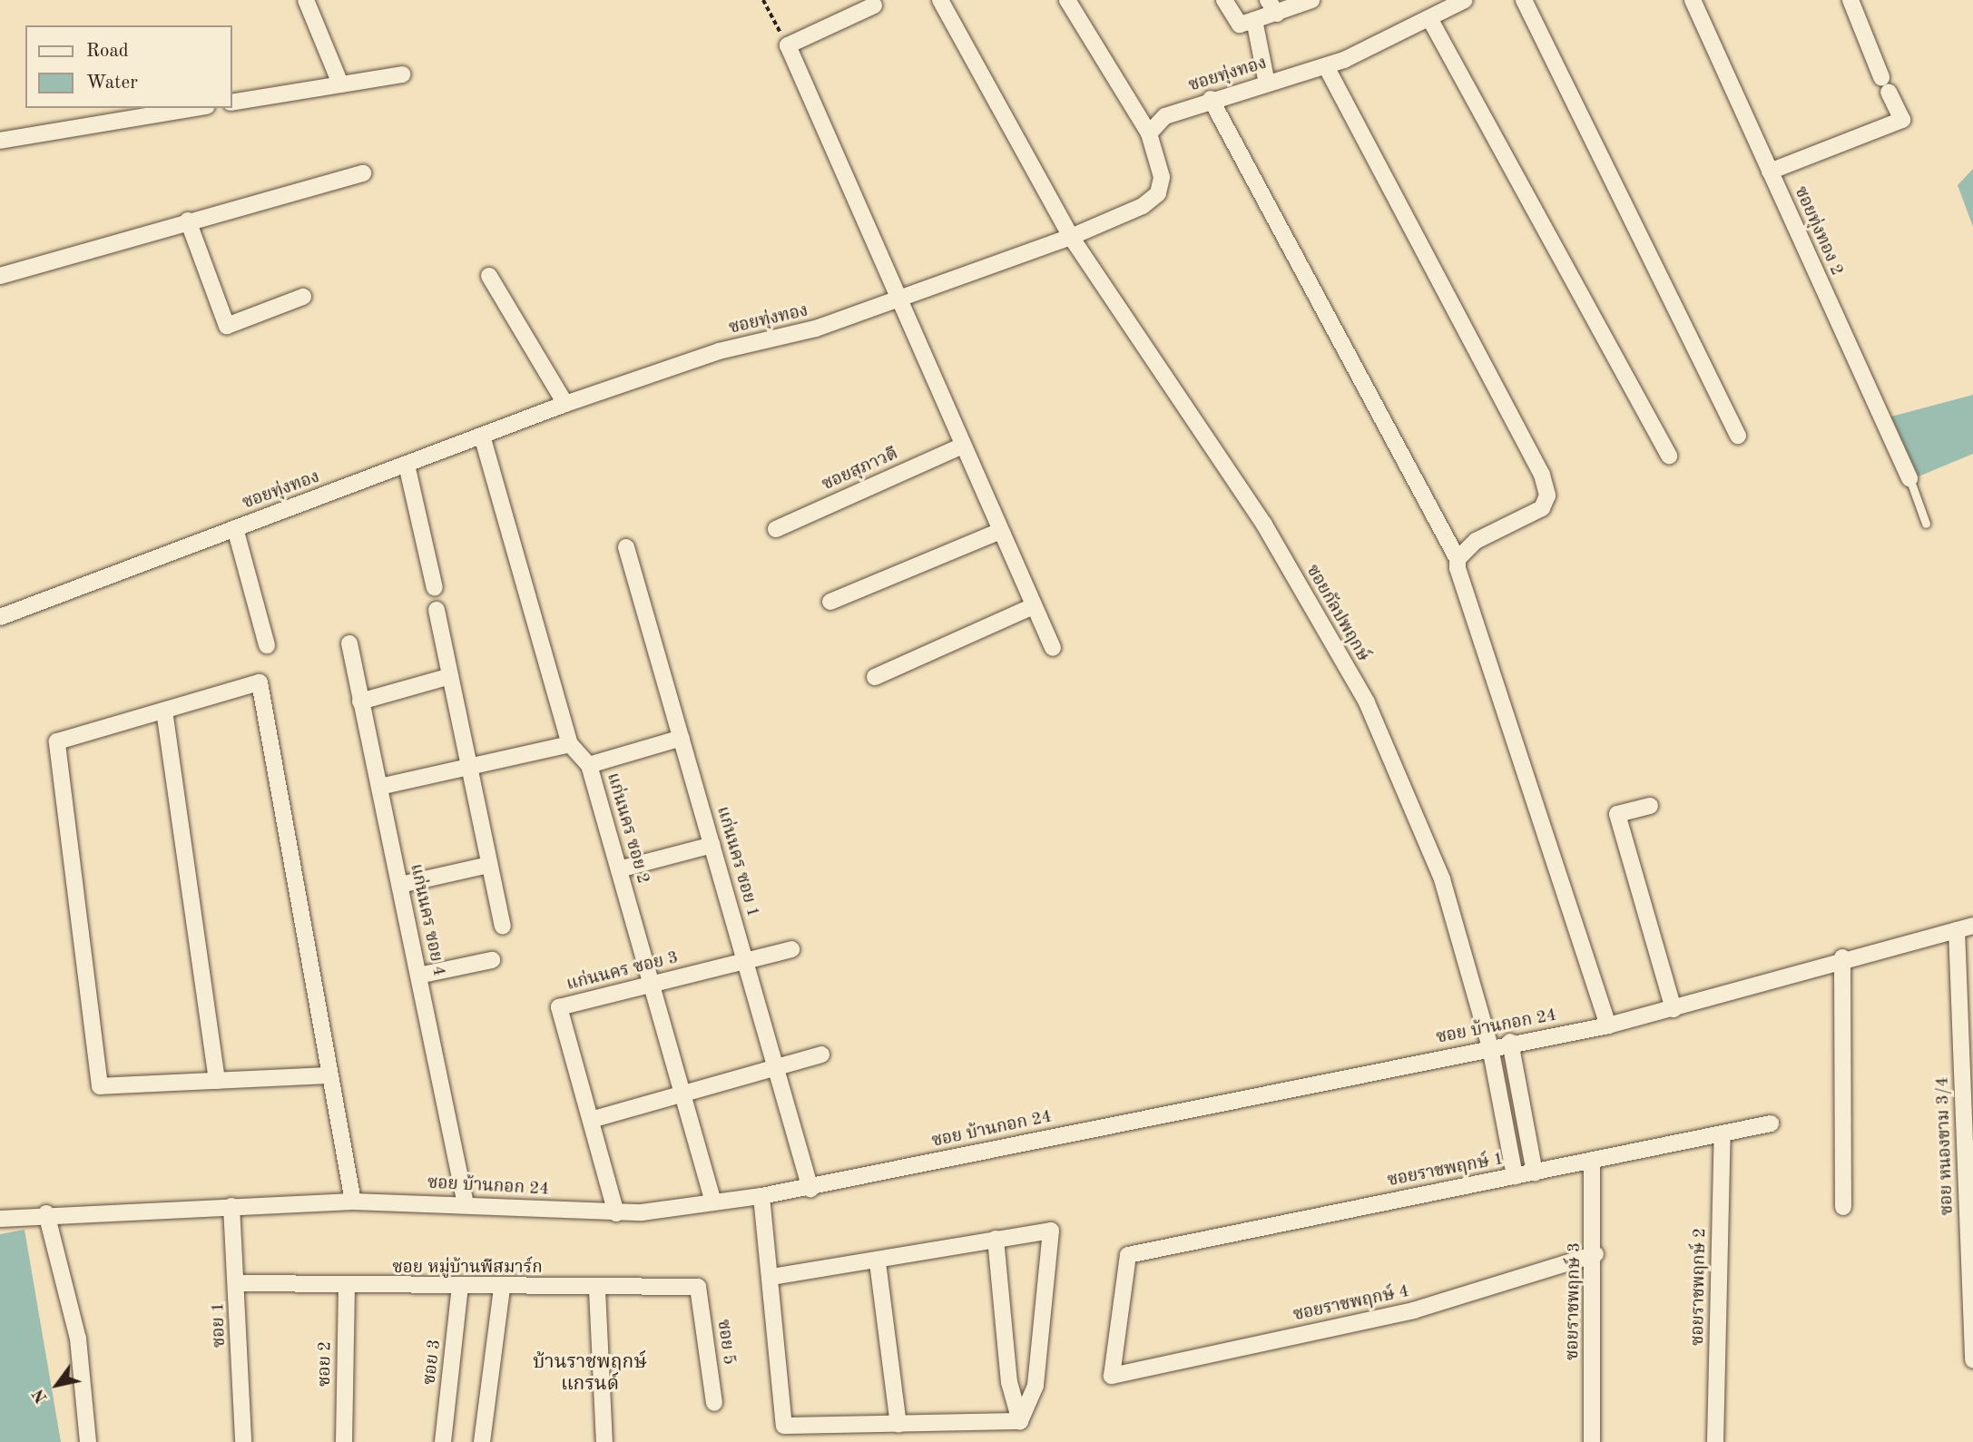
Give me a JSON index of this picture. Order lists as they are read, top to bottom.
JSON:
{
  "streets": {
    "street": [
      "ซอยทุ่งทอง",
      "ซอยทุ่งทอง 2",
      "ซอยสุภาวดี",
      "ซอยกัลปพฤกษ์",
      "แก่นนคร ซอย 2",
      "แก่นนคร ซอย 1",
      "แก่นนคร ซอย 4",
      "แก่นนคร ซอย 3",
      "ซอย บ้านกอก 24",
      "ซอย หนองขาม 3/4",
      "ซอยราชพฤกษ์ 1",
      "ซอย หมู่บ้านพีสมาร์ก",
      "ซอยราชพฤกษ์ 2",
      "ซอยราชพฤกษ์ 3",
      "ซอยราชพฤกษ์ 4",
      "ซอย 1",
      "ซอย 5",
      "ซอย 3",
      "ซอย 2"
    ]
  },
  "crossings": [
    ["ซอยทุ่งทอง", "ซอยกัลปพฤกษ์"],
    ["ซอยทุ่งทอง", "แก่นนคร ซอย 2"],
    ["ซอยกัลปพฤกษ์", "ซอย บ้านกอก 24"],
    ["ซอยกัลปพฤกษ์", "ซอยราชพฤกษ์ 1"],
    ["แก่นนคร ซอย 2", "แก่นนคร ซอย 3"],
    ["แก่นนคร ซอย 2", "ซอย บ้านกอก 24"],
    ["แก่นนคร ซอย 1", "แก่นนคร ซอย 3"],
    ["แก่นนคร ซอย 1", "ซอย บ้านกอก 24"],
    ["แก่นนคร ซอย 4", "ซอย บ้านกอก 24"],
    ["แก่นนคร ซอย 3", "ซอย บ้านกอก 24"],
    ["ซอย บ้านกอก 24", "ซอย หนองขาม 3/4"],
    ["ซอย บ้านกอก 24", "ซอย 1"],
    ["ซอยราชพฤกษ์ 1", "ซอยราชพฤกษ์ 2"],
    ["ซอยราชพฤกษ์ 1", "ซอยราชพฤกษ์ 3"],
    ["ซอยราชพฤกษ์ 1", "ซอยราชพฤกษ์ 4"],
    ["ซอย หมู่บ้านพีสมาร์ก", "ซอย 1"],
    ["ซอย หมู่บ้านพีสมาร์ก", "ซอย 5"],
    ["ซอย หมู่บ้านพีสมาร์ก", "ซอย 3"],
    ["ซอย หมู่บ้านพีสมาร์ก", "ซอย 2"],
    ["ซอยราชพฤกษ์ 3", "ซอยราชพฤกษ์ 4"]
  ],
  "districts": ["บ้านราชพฤกษ์ แกรนด์"],
  "legend": ["Road", "Water"],
  "north": "bottom left"
}
